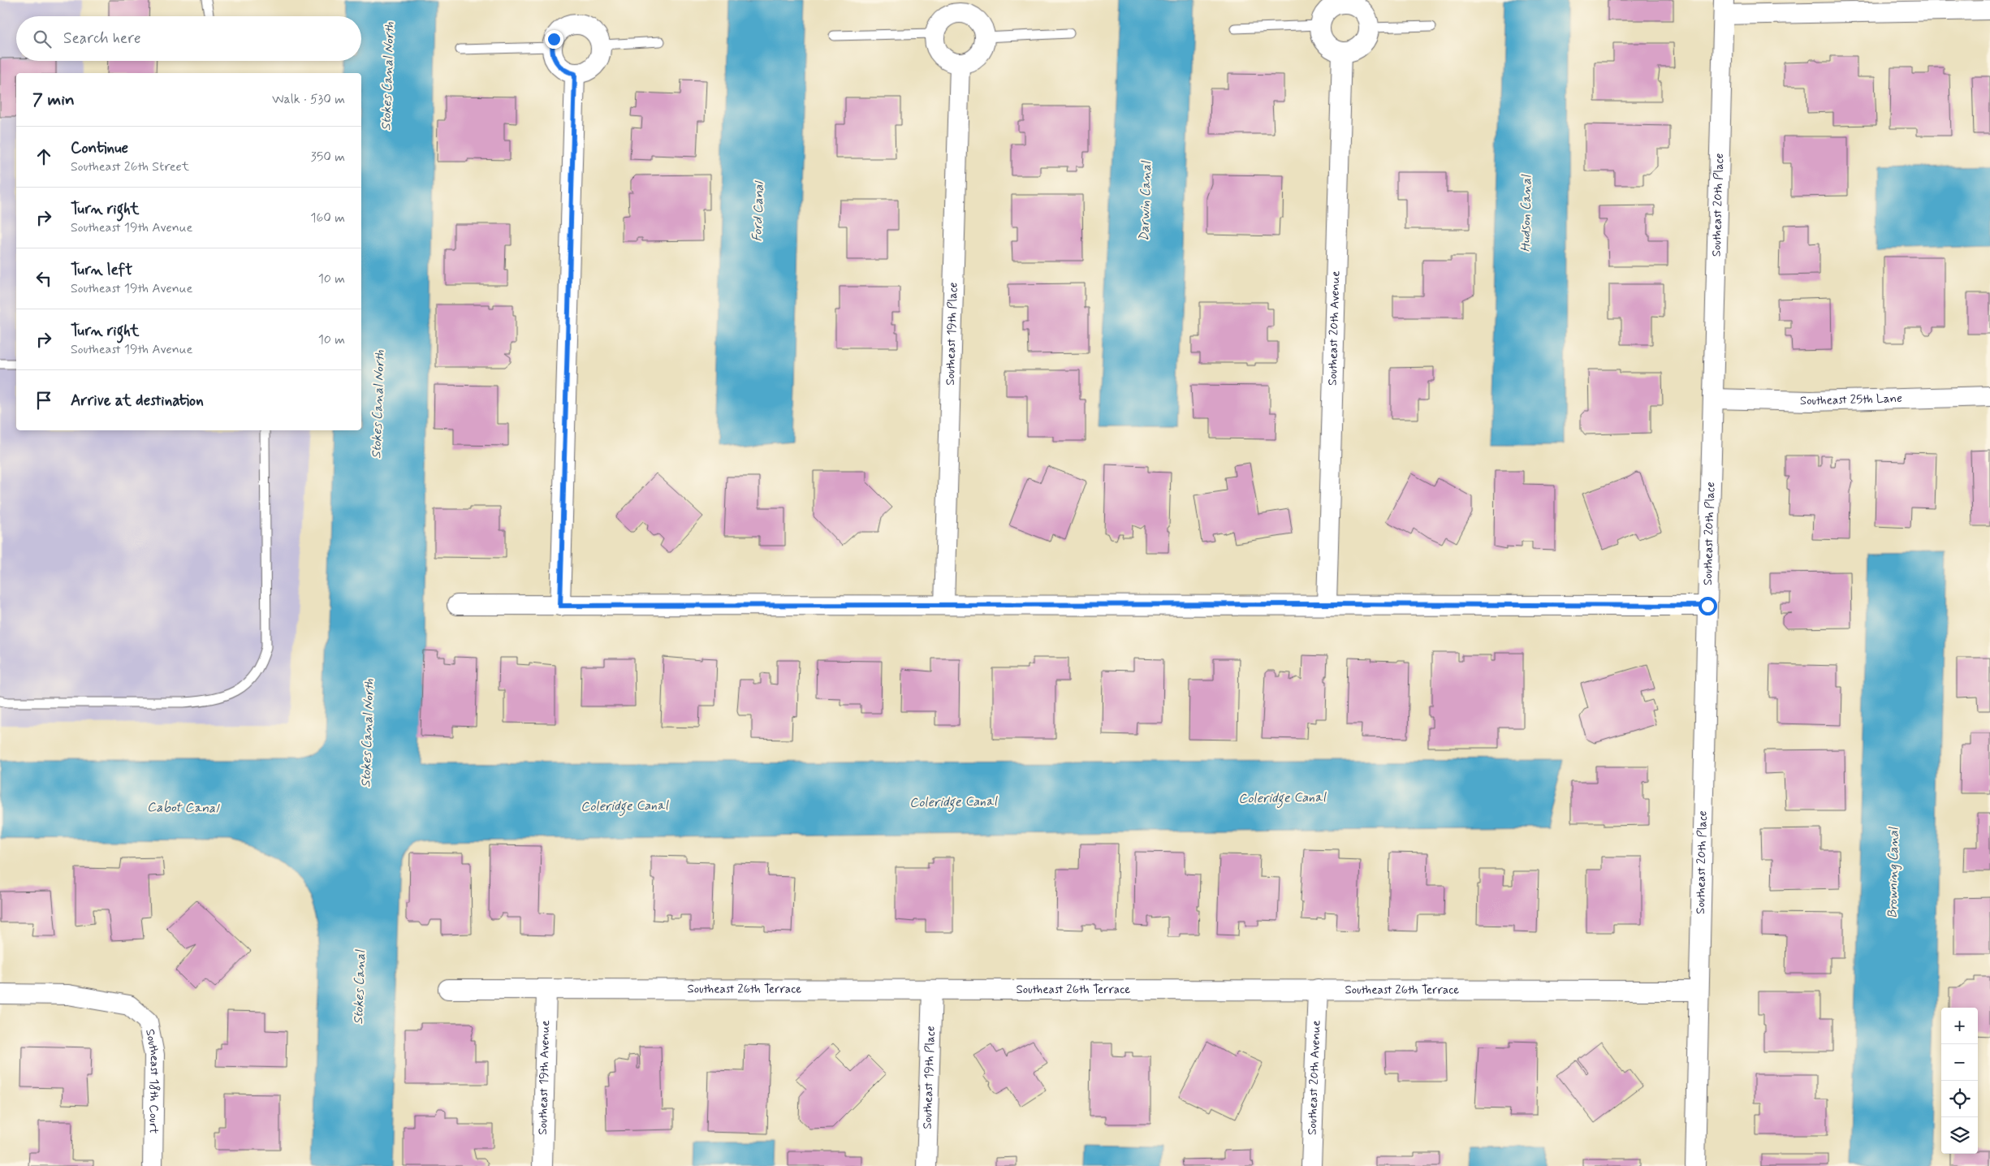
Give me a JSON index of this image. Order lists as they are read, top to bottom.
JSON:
{
  "streets": {
    "street": [
      "Southeast 20th Place",
      "Southeast 20th Avenue",
      "Southeast 19th Place",
      "Southeast 25th Lane",
      "Southeast 26th Terrace",
      "Southeast 19th Avenue",
      "Southeast 18th Court"
    ]
  },
  "crossings": [
    ["Southeast 20th Place", "Southeast 25th Lane"],
    ["Southeast 20th Place", "Southeast 26th Terrace"],
    ["Southeast 20th Avenue", "Southeast 26th Terrace"],
    ["Southeast 19th Place", "Southeast 26th Terrace"],
    ["Southeast 26th Terrace", "Southeast 19th Avenue"]
  ],
  "water": [
    "Stokes Canal North",
    "Darwin Canal",
    "Ford Canal",
    "Hudson Canal",
    "Coleridge Canal",
    "Cabot Canal",
    "Browning Canal",
    "Stokes Canal"
  ],
  "page": {
    "search": "Search here",
    "heading": ["7 min", "Walk · 530 m"],
    "list": [
      ["Continue", "Southeast 26th Street", "350 m"],
      ["Turn right", "Southeast 19th Avenue", "160 m"],
      ["Turn left", "Southeast 19th Avenue", "10 m"],
      ["Turn right", "Southeast 19th Avenue", "10 m"],
      "Arrive at destination"
    ],
    "map_buttons": ["+", "−"]
  }
}
